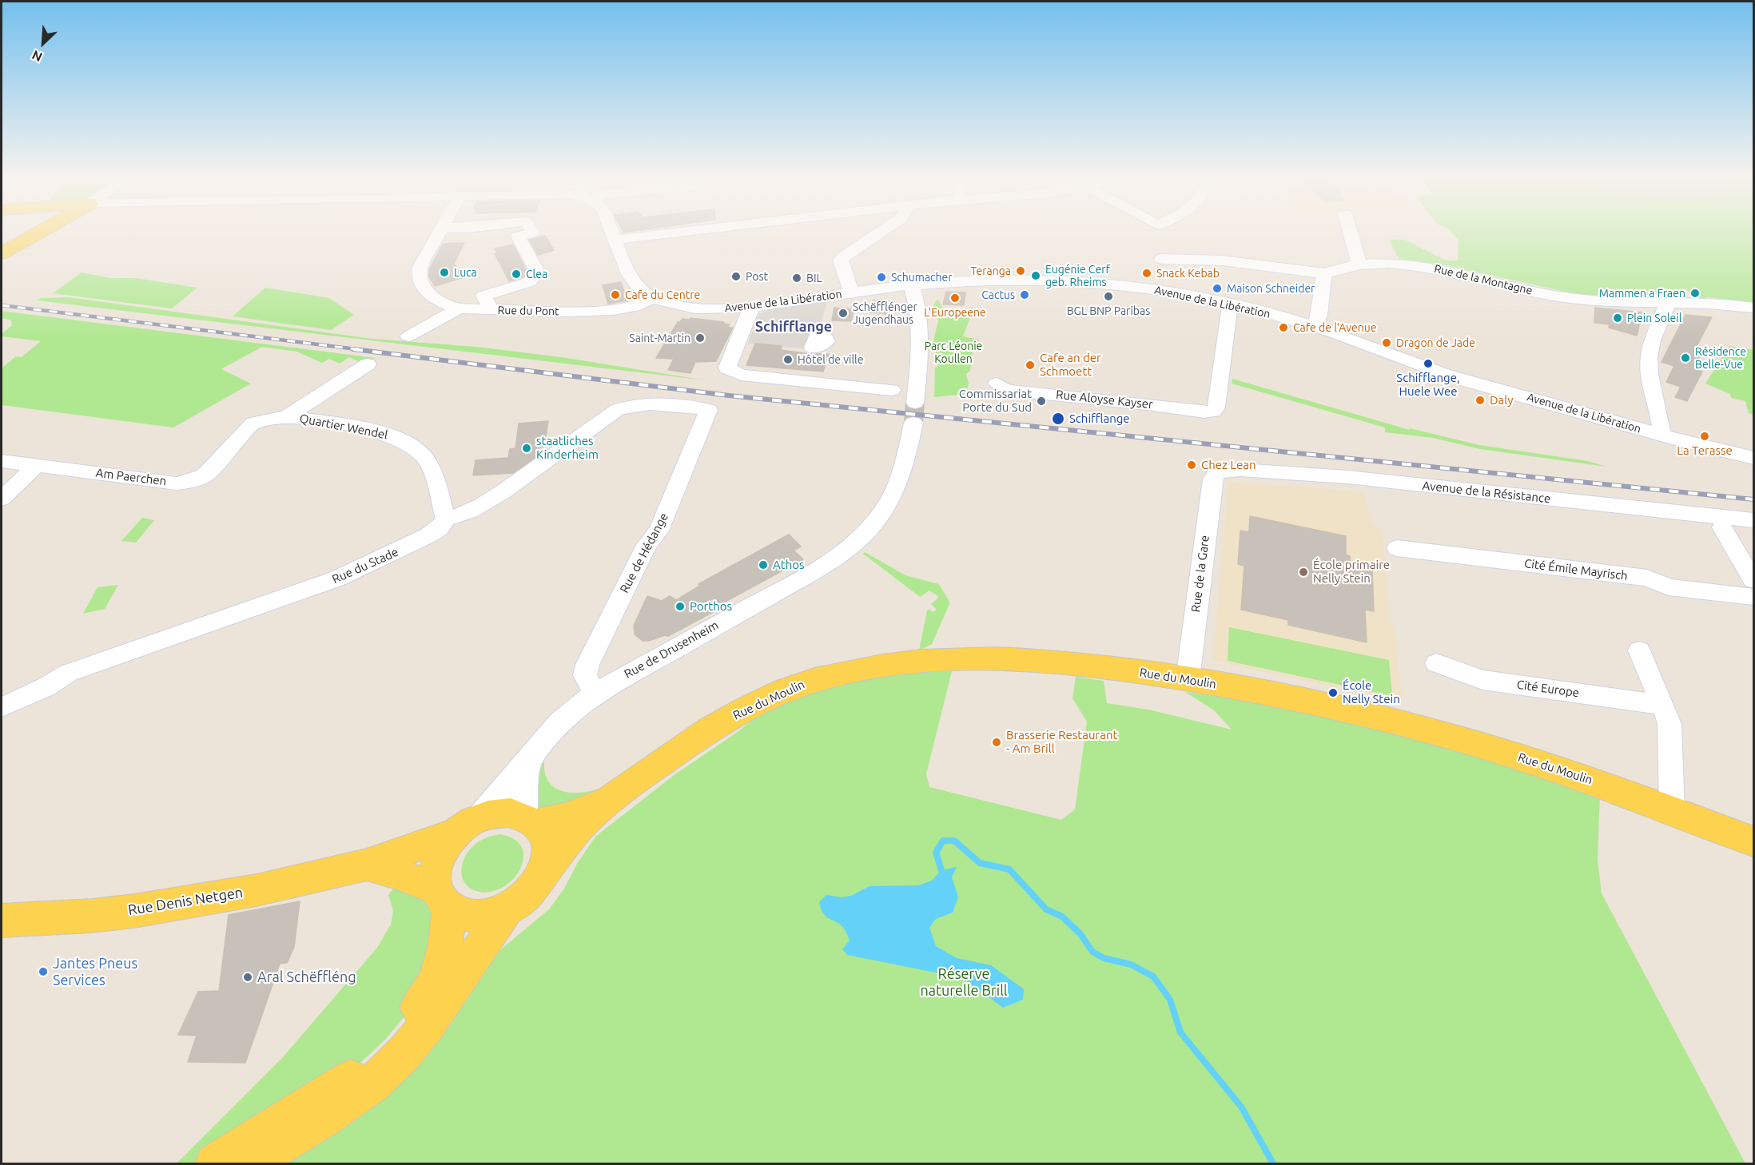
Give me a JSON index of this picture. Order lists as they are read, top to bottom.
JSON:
{
  "streets": {
    "main road": ["Rue du Moulin", "Rue Denis Netgen"],
    "street": [
      "Rue de la Montagne",
      "Avenue de la Libération",
      "Rue du Pont",
      "Rue Aloyse Kayser",
      "Quartier Wendel",
      "Am Paerchen",
      "Avenue de la Résistance",
      "Rue de Hédange",
      "Rue du Stade",
      "Cité Émile Mayrisch",
      "Rue de la Gare",
      "Rue de Drusenheim",
      "Cité Europe"
    ]
  },
  "crossings": [
    ["Avenue de la Libération", "Rue du Pont"],
    ["Avenue de la Libération", "Rue Aloyse Kayser"],
    ["Avenue de la Libération", "Rue de Drusenheim"],
    ["Quartier Wendel", "Am Paerchen"],
    ["Quartier Wendel", "Rue du Stade"],
    ["Avenue de la Résistance", "Rue de la Gare"],
    ["Rue de Hédange", "Rue du Stade"],
    ["Rue de Hédange", "Rue de Drusenheim"],
    ["Rue de la Gare", "Rue du Moulin"],
    ["Rue de Drusenheim", "Rue Denis Netgen"]
  ],
  "districts": ["Schifflange"],
  "parks": ["Parc Léonie Koullen", "Réserve naturelle Brill"],
  "places": [
    "Teranga",
    "Luca",
    "Snack Kebab",
    "Clea",
    "Eugénie Cerf geb. Rheims",
    "Post",
    "Schumacher",
    "BIL",
    "Maison Schneider",
    "Mammen a Fraen",
    "Cafe du Centre",
    "Cactus",
    "BGL BNP Paribas",
    "L'Europeene",
    "Schëfflénger Jugendhaus",
    "Plein Soleil",
    "Cafe de l'Avenue",
    "Saint-Martin",
    "Dragon de Jade",
    "Résidence Belle-Vue",
    "Hôtel de ville",
    "Schifflange, Huele Wee",
    "Cafe an der Schmoett",
    "Daly",
    "Commissariat Porte du Sud",
    "Schifflange",
    "La Terasse",
    "staatliches Kinderheim",
    "Chez Lean",
    "Athos",
    "École primaire Nelly Stein",
    "Porthos",
    "École Nelly Stein",
    "Brasserie Restaurant - Am Brill",
    "Jantes Pneus Services",
    "Aral Schëffléng"
  ],
  "north": "bottom left"
}
